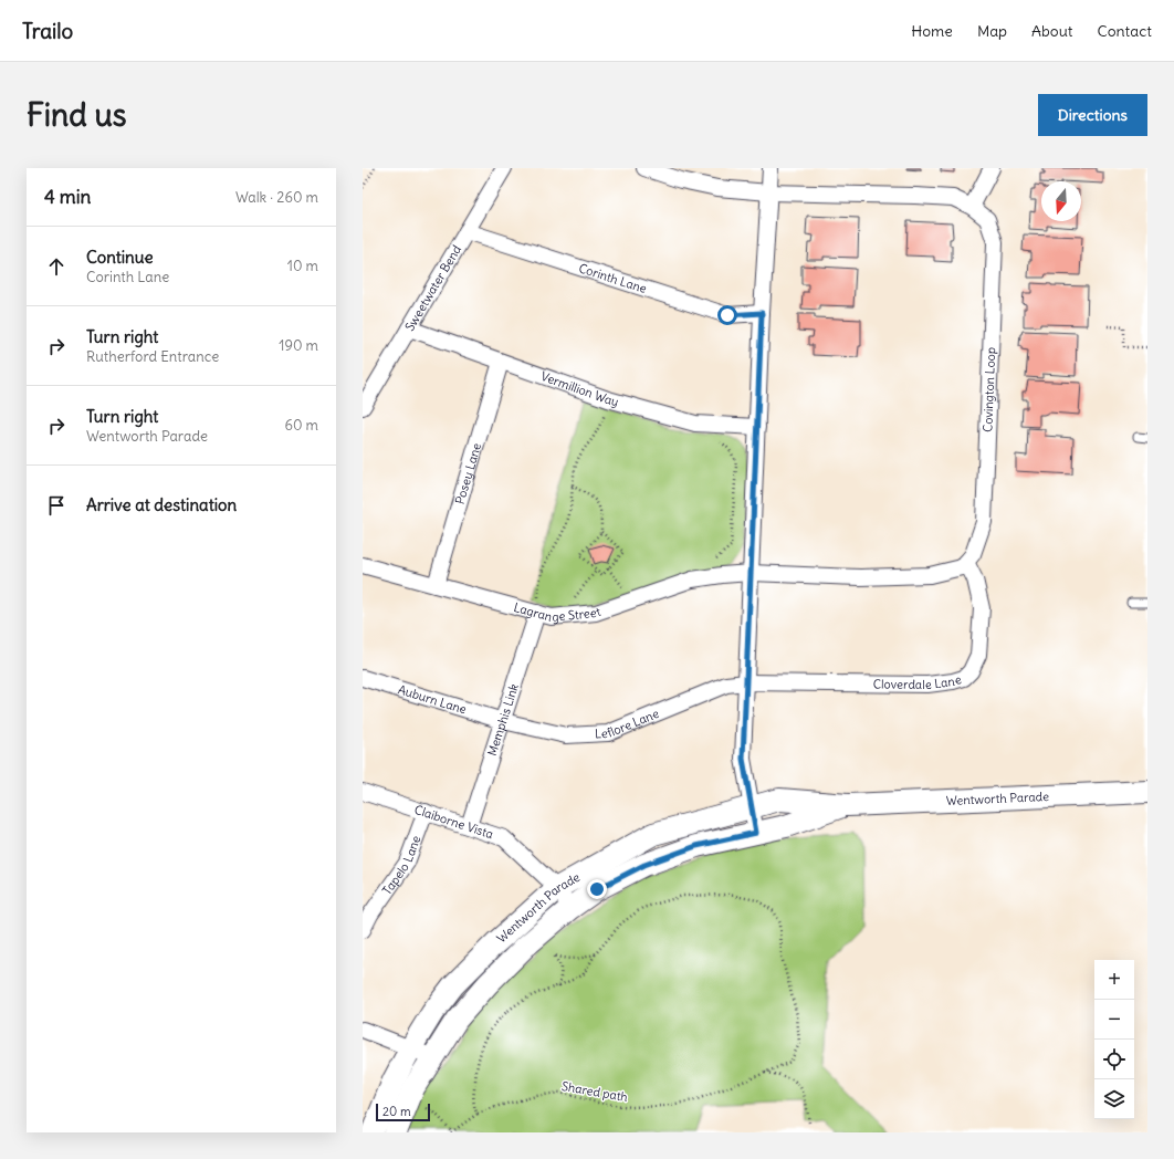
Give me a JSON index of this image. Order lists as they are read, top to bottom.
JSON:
{
  "streets": {
    "street": [
      "Corinth Lane",
      "Sweetwater Bend",
      "Vermillion Way",
      "Covington Loop",
      "Posey Lane",
      "Lagrange Street",
      "Cloverdale Lane",
      "Auburn Lane",
      "Memphis Link",
      "Leflore Lane",
      "Wentworth Parade",
      "Claiborne Vista",
      "Tapelo Lane"
    ],
    "path": ["Shared path"]
  },
  "crossings": [
    ["Corinth Lane", "Sweetwater Bend"],
    ["Sweetwater Bend", "Vermillion Way"],
    ["Vermillion Way", "Posey Lane"],
    ["Covington Loop", "Cloverdale Lane"],
    ["Posey Lane", "Lagrange Street"],
    ["Lagrange Street", "Memphis Link"],
    ["Cloverdale Lane", "Leflore Lane"],
    ["Auburn Lane", "Memphis Link"],
    ["Auburn Lane", "Leflore Lane"],
    ["Memphis Link", "Leflore Lane"],
    ["Memphis Link", "Claiborne Vista"],
    ["Wentworth Parade", "Claiborne Vista"],
    ["Claiborne Vista", "Tapelo Lane"]
  ],
  "scale_bar": "20 m",
  "north": "bottom",
  "page": {
    "header": "Trailo",
    "nav": [
      "Home",
      "Map",
      "About",
      "Contact"
    ],
    "buttons": "Directions",
    "title": "Find us",
    "heading": ["4 min", "Walk · 260 m"],
    "list": [
      ["Continue", "Corinth Lane", "10 m"],
      ["Turn right", "Rutherford Entrance", "190 m"],
      ["Turn right", "Wentworth Parade", "60 m"],
      "Arrive at destination"
    ],
    "map_buttons": ["+", "−"],
    "scale": "20 m"
  }
}
